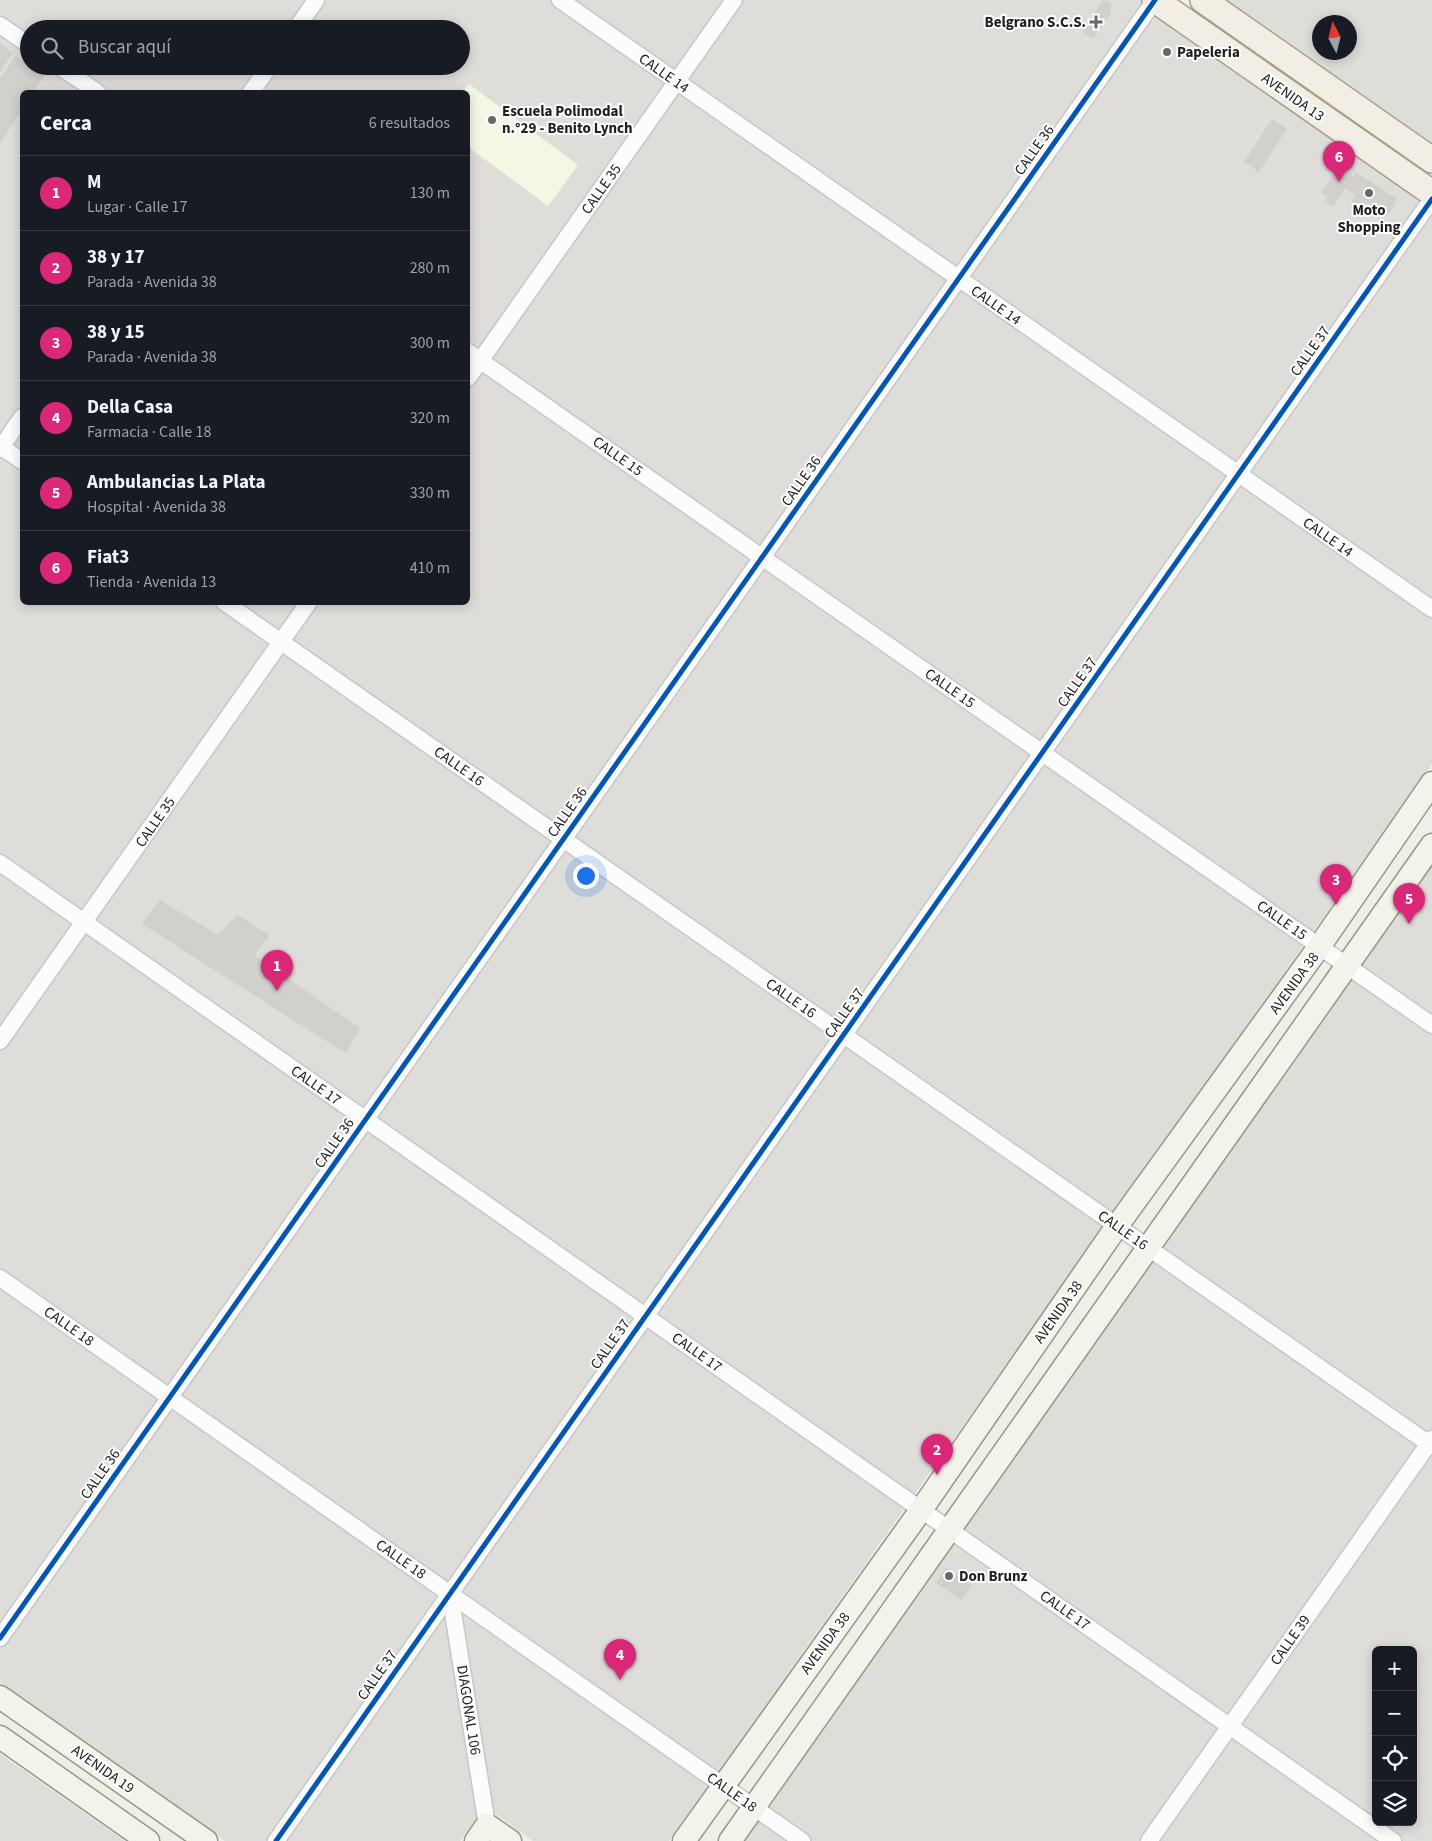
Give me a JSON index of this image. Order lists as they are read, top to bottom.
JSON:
{
  "streets": {
    "main road": ["AVENIDA 13", "AVENIDA 38", "AVENIDA 19"],
    "street": [
      "CALLE 14",
      "CALLE 36",
      "CALLE 35",
      "CALLE 37",
      "CALLE 15",
      "CALLE 16",
      "CALLE 17",
      "CALLE 18",
      "CALLE 39",
      "DIAGONAL 106"
    ]
  },
  "crossings": [
    ["CALLE 14", "CALLE 36"],
    ["CALLE 14", "CALLE 35"],
    ["CALLE 14", "CALLE 37"],
    ["AVENIDA 13", "CALLE 36"],
    ["CALLE 36", "CALLE 15"],
    ["CALLE 36", "CALLE 16"],
    ["CALLE 36", "CALLE 17"],
    ["CALLE 36", "CALLE 18"],
    ["CALLE 35", "CALLE 15"],
    ["CALLE 35", "CALLE 16"],
    ["CALLE 35", "CALLE 17"],
    ["CALLE 37", "CALLE 15"],
    ["CALLE 37", "CALLE 16"],
    ["CALLE 37", "CALLE 17"],
    ["CALLE 37", "CALLE 18"],
    ["CALLE 37", "DIAGONAL 106"],
    ["CALLE 15", "AVENIDA 38"],
    ["CALLE 16", "AVENIDA 38"],
    ["CALLE 16", "CALLE 39"],
    ["AVENIDA 38", "CALLE 17"],
    ["AVENIDA 38", "CALLE 18"],
    ["CALLE 17", "CALLE 39"],
    ["CALLE 18", "DIAGONAL 106"]
  ],
  "places": {
    "health": ["Belgrano S.C.S."],
    "other": [
      "Papeleria",
      "Escuela Polimodal n.°29 - Benito Lynch",
      "Moto Shopping",
      "Don Brunz"
    ]
  },
  "north": "top",
  "page": {
    "search": "Buscar aquí",
    "heading": ["Cerca", "6 resultados"],
    "pins": [
      "6",
      "3",
      "5",
      "1",
      "2",
      "4"
    ],
    "list": [
      {
        "mark": "1",
        "name": "M",
        "note": "Lugar · Calle 17",
        "value": "130 m"
      },
      {
        "mark": "2",
        "name": "38 y 17",
        "note": "Parada · Avenida 38",
        "value": "280 m"
      },
      {
        "mark": "3",
        "name": "38 y 15",
        "note": "Parada · Avenida 38",
        "value": "300 m"
      },
      {
        "mark": "4",
        "name": "Della Casa",
        "note": "Farmacia · Calle 18",
        "value": "320 m"
      },
      {
        "mark": "5",
        "name": "Ambulancias La Plata",
        "note": "Hospital · Avenida 38",
        "value": "330 m"
      },
      {
        "mark": "6",
        "name": "Fiat3",
        "note": "Tienda · Avenida 13",
        "value": "410 m"
      }
    ],
    "map_buttons": ["+", "−"]
  }
}
